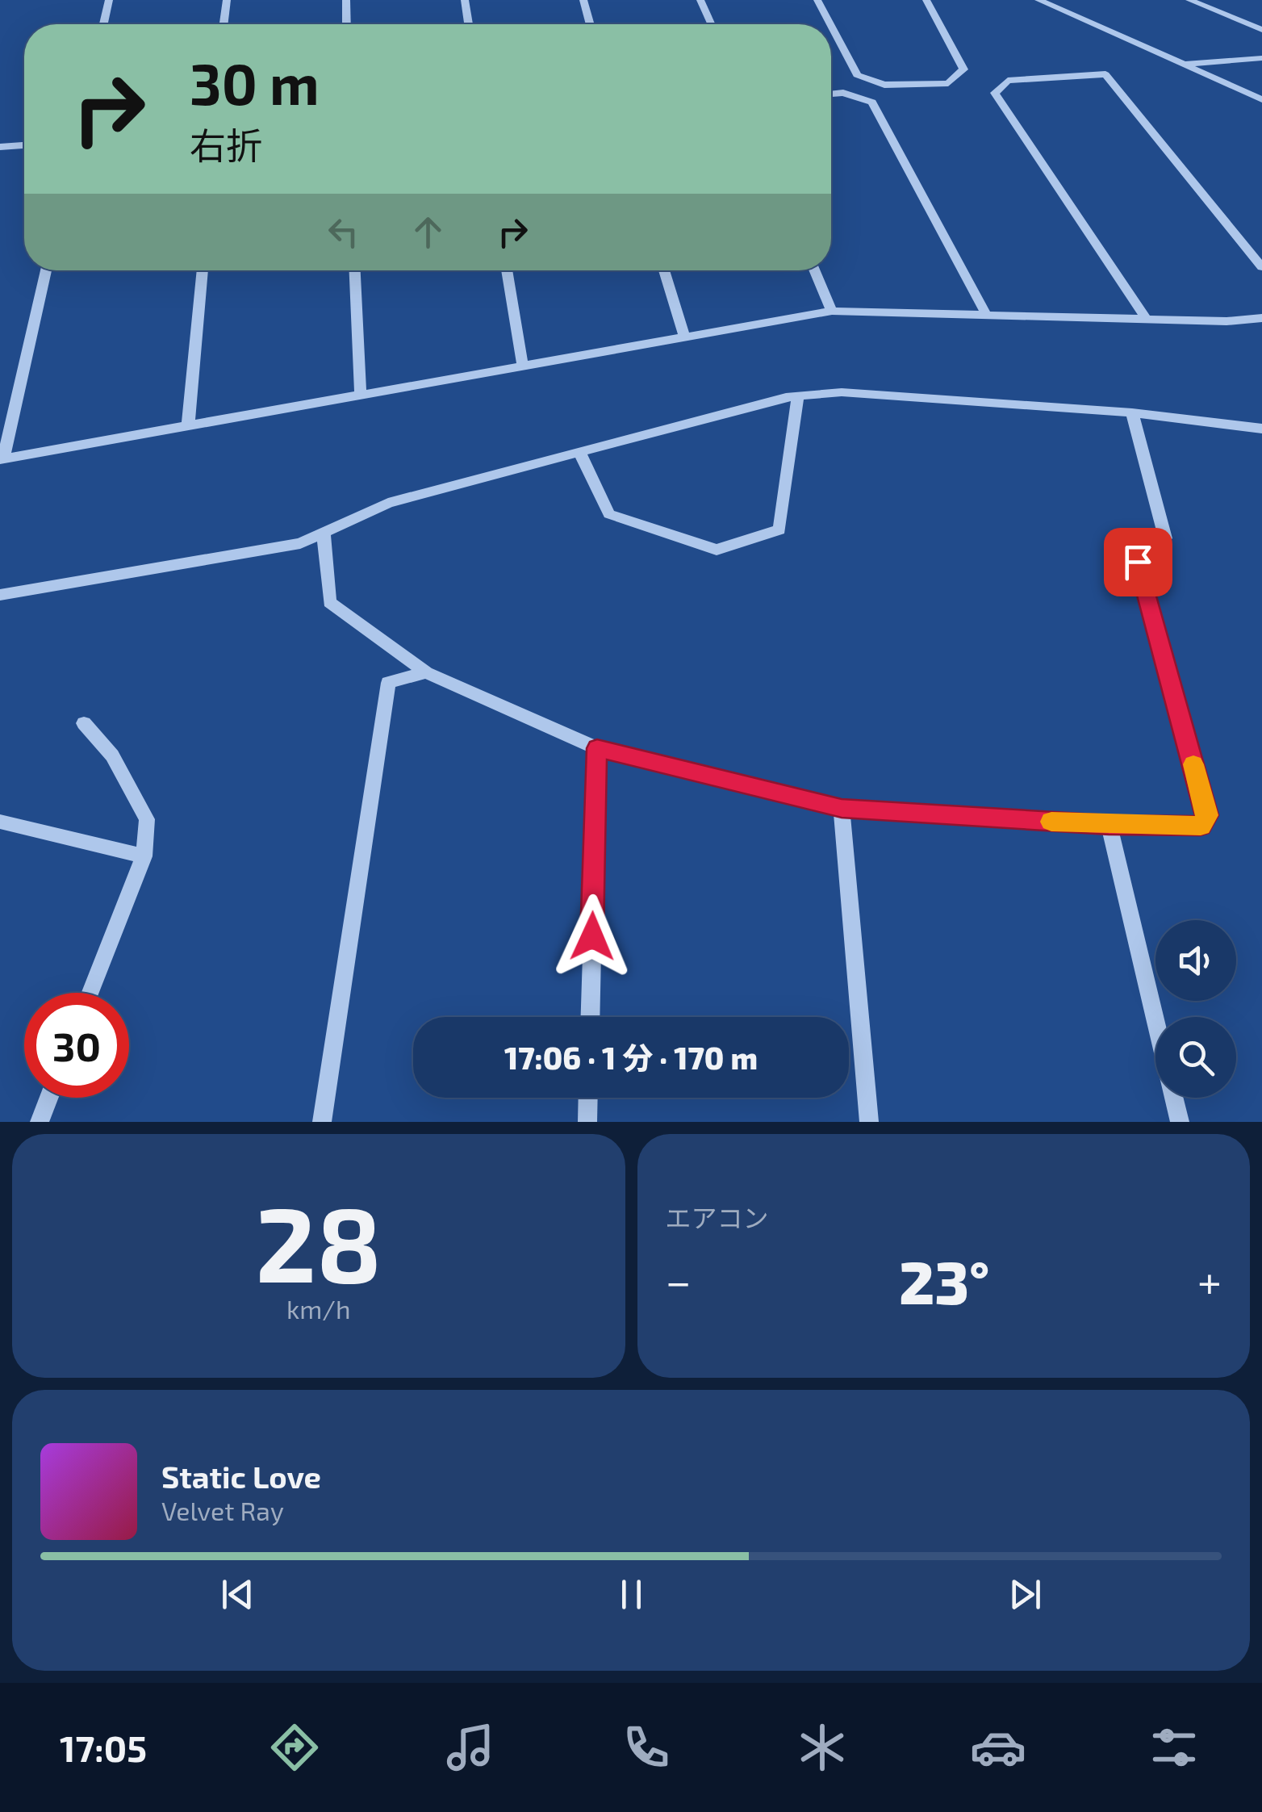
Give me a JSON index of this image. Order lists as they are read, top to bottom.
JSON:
{
  "page": {
    "turn": ["30 m", "右折"],
    "limit": "30",
    "trip": "17:06 · 1 分 · 170 m",
    "tile": [
      ["28", "km/h"],
      "エアコン"
    ],
    "heat": ["−", "23°", "+"],
    "song": ["Static Love", "Velvet Ray"],
    "tabs": "17:05"
  }
}
